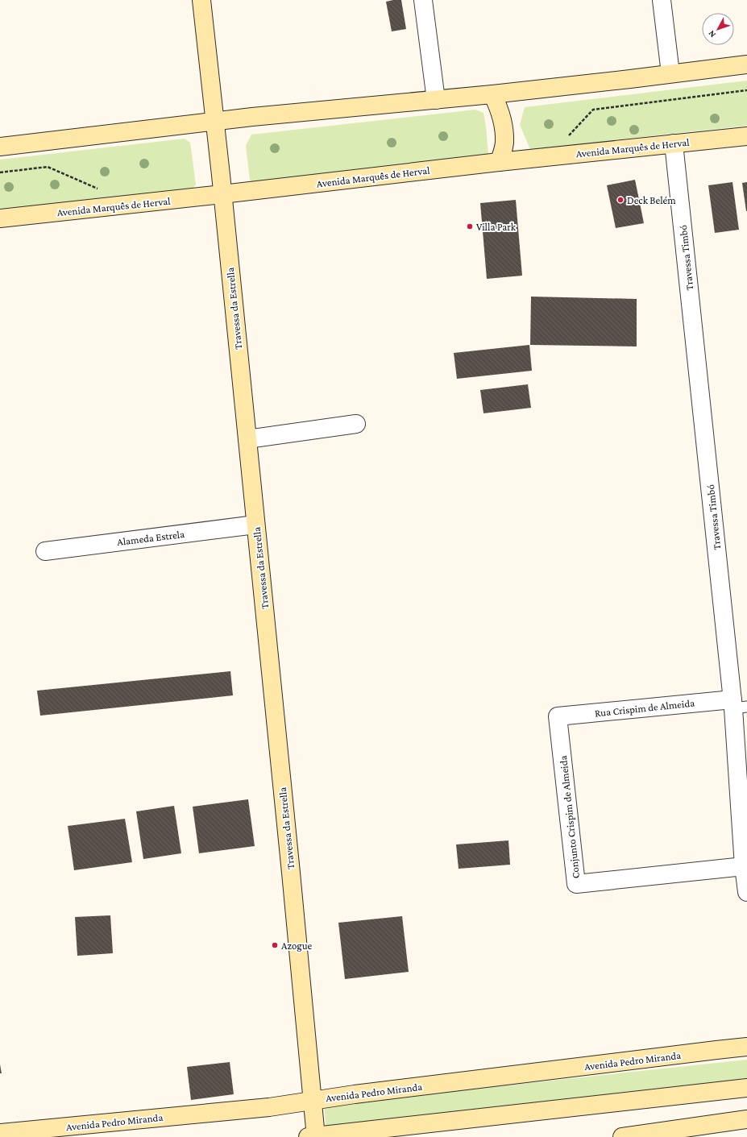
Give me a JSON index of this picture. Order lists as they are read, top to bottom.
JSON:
{
  "streets": {
    "main road": ["Avenida Marquês de Herval", "Travessa da Estrella", "Avenida Pedro Miranda"],
    "street": [
      "Travessa Timbó",
      "Alameda Estrela",
      "Rua Crispim de Almeida",
      "Conjunto Crispim de Almeida"
    ]
  },
  "crossings": [
    ["Avenida Marquês de Herval", "Travessa Timbó"],
    ["Avenida Marquês de Herval", "Travessa da Estrella"],
    ["Travessa Timbó", "Rua Crispim de Almeida"],
    ["Travessa Timbó", "Conjunto Crispim de Almeida"],
    ["Travessa da Estrella", "Alameda Estrela"],
    ["Travessa da Estrella", "Avenida Pedro Miranda"],
    ["Rua Crispim de Almeida", "Conjunto Crispim de Almeida"]
  ],
  "places": ["Deck Belém", "Villa Park", "Azogue"],
  "north": "bottom left"
}
